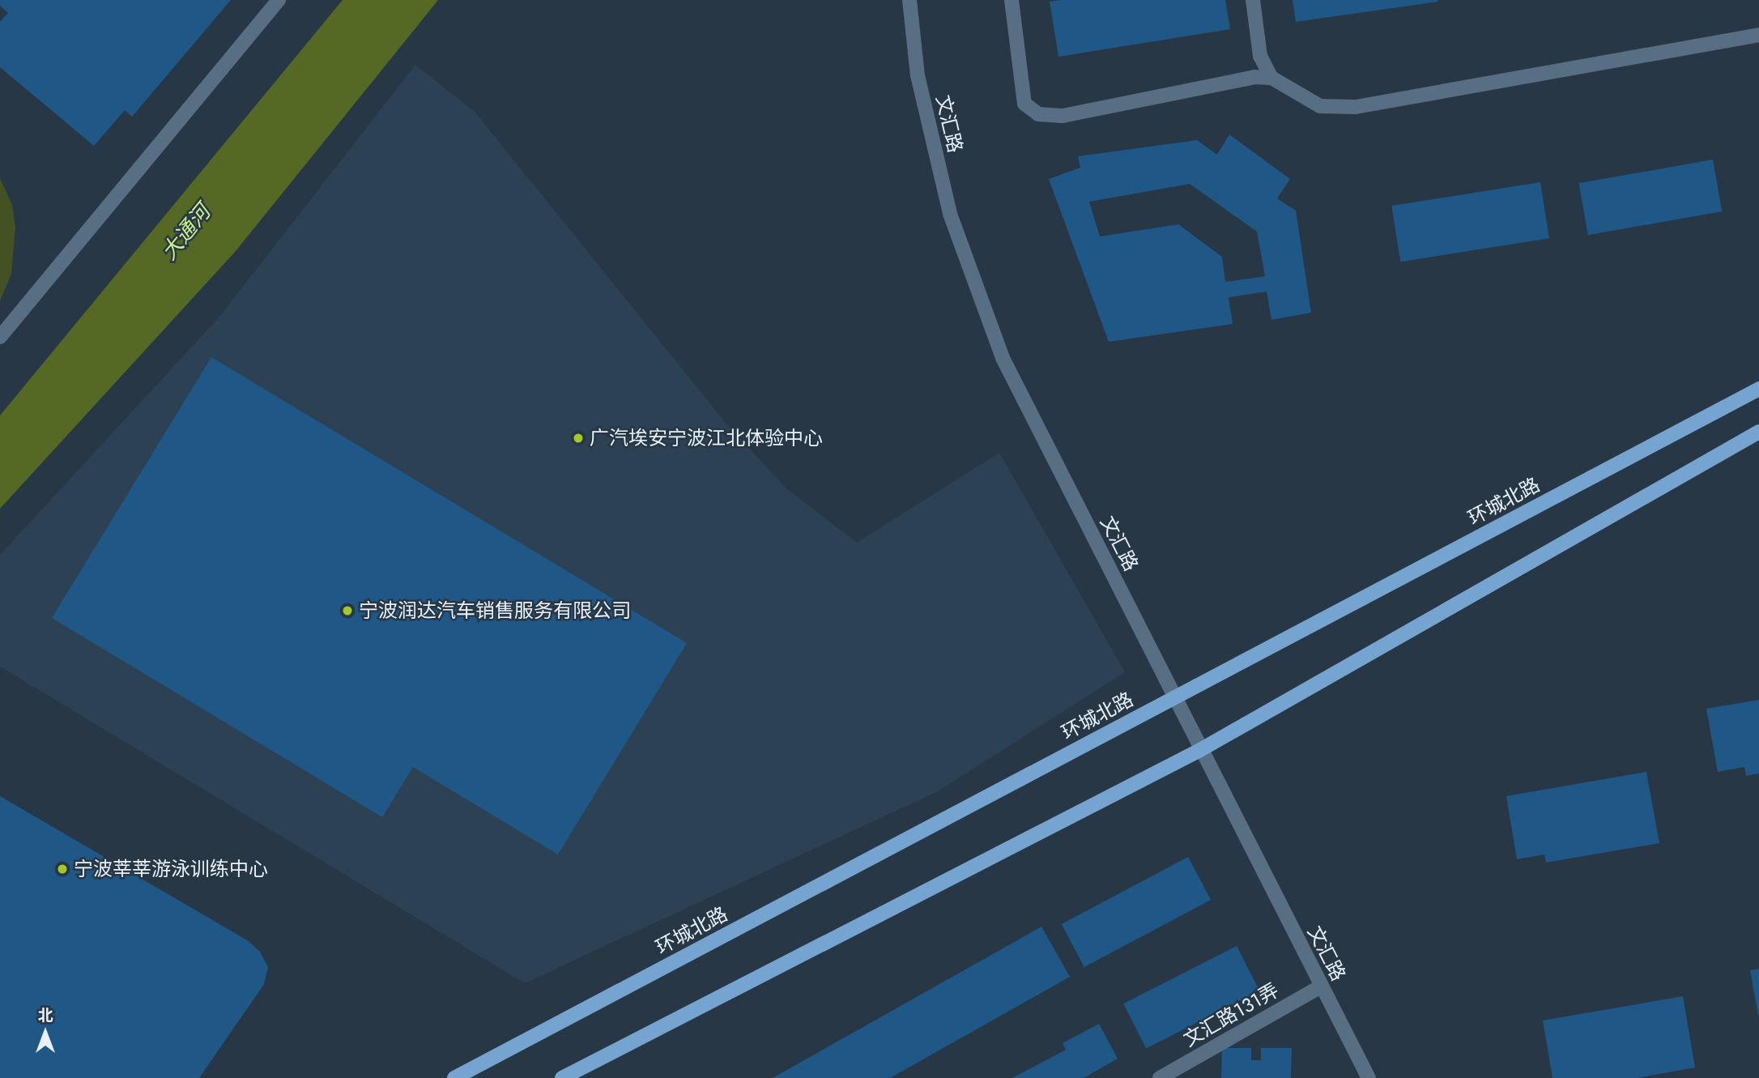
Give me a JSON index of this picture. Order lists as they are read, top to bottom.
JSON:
{
  "streets": {
    "main road": ["环城北路"],
    "street": ["文汇路", "文汇路131弄"]
  },
  "crossings": [
    ["文汇路", "环城北路"],
    ["文汇路", "文汇路131弄"]
  ],
  "water": ["大通河"],
  "places": ["广汽埃安宁波江北体验中心", "宁波润达汽车销售服务有限公司", "宁波莘莘游泳训练中心"],
  "north": "top"
}
